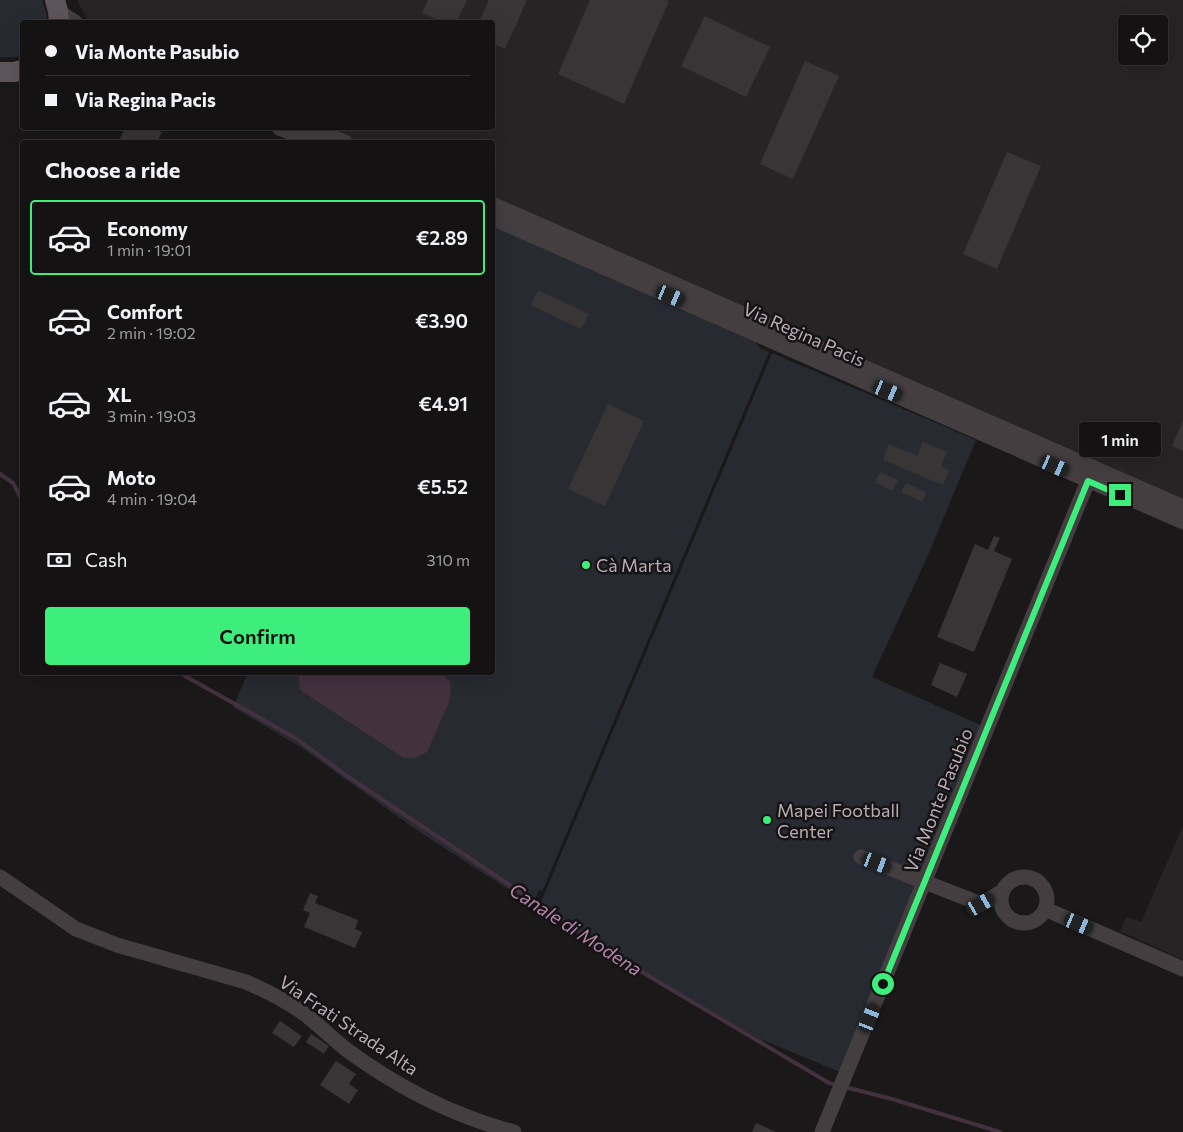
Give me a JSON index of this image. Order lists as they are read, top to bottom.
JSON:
{
  "streets": {
    "street": ["Via Regina Pacis", "Via Monte Pasubio", "Via Frati Strada Alta"]
  },
  "crossings": [
    ["Via Regina Pacis", "Via Monte Pasubio"]
  ],
  "water": ["Canale di Modena"],
  "places": ["Cà Marta", "Mapei Football Center"],
  "page": {
    "banner": ["Via Monte Pasubio", "Via Regina Pacis"],
    "heading": "Choose a ride",
    "list": [
      {
        "name": "Economy",
        "note": "1 min · 19:01",
        "value": "€2.89"
      },
      {
        "name": "Comfort",
        "note": "2 min · 19:02",
        "value": "€3.90"
      },
      {
        "name": "XL",
        "note": "3 min · 19:03",
        "value": "€4.91"
      },
      {
        "name": "Moto",
        "note": "4 min · 19:04",
        "value": "€5.52"
      }
    ],
    "bubble": "1 min",
    "pay": ["Cash", "310 m"],
    "buttons": "Confirm"
  }
}
